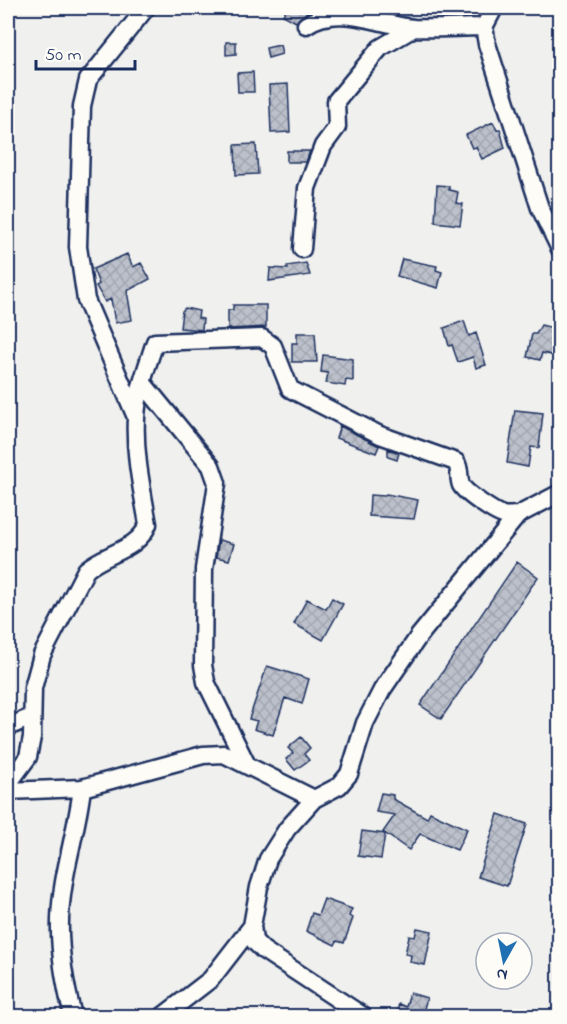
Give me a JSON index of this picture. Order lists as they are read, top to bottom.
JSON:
{
  "scale_bar": "50 m",
  "north": "bottom"
}
